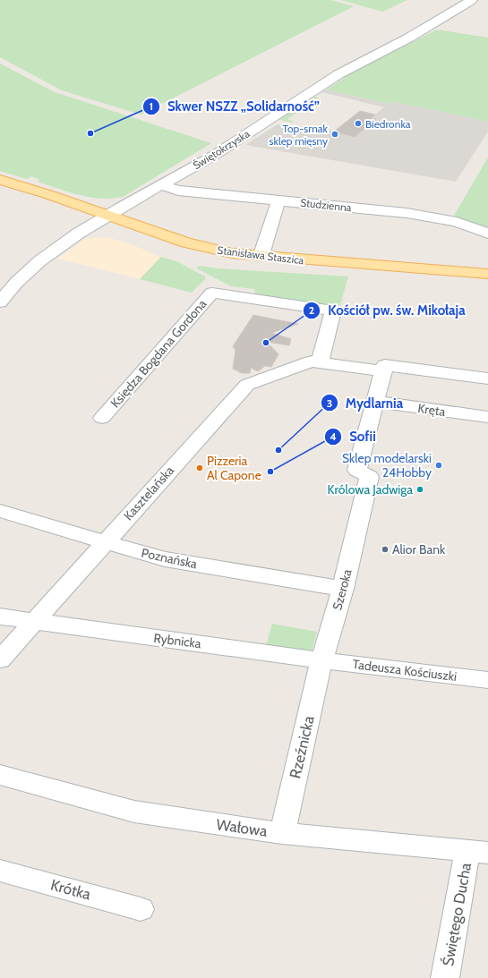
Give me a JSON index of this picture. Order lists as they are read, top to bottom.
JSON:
{
  "streets": {
    "main road": ["Stanisława Staszica"],
    "street": [
      "Świętokrzyska",
      "Studzienna",
      "Księdza Bogdana Gordona",
      "Kręta",
      "Kasztelańska",
      "Poznańska",
      "Szeroka",
      "Rybnicka",
      "Tadeusza Kościuszki",
      "Rzeźnicka",
      "Wałowa",
      "Krótka",
      "Świętego Ducha"
    ]
  },
  "crossings": [
    ["Świętokrzyska", "Studzienna"],
    ["Świętokrzyska", "Stanisława Staszica"],
    ["Księdza Bogdana Gordona", "Kasztelańska"],
    ["Kręta", "Szeroka"],
    ["Kasztelańska", "Poznańska"],
    ["Kasztelańska", "Rybnicka"],
    ["Poznańska", "Szeroka"],
    ["Szeroka", "Rybnicka"],
    ["Szeroka", "Tadeusza Kościuszki"],
    ["Szeroka", "Rzeźnicka"],
    ["Rybnicka", "Tadeusza Kościuszki"],
    ["Rybnicka", "Rzeźnicka"],
    ["Tadeusza Kościuszki", "Rzeźnicka"],
    ["Rzeźnicka", "Wałowa"],
    ["Wałowa", "Świętego Ducha"]
  ],
  "places": [
    "Biedronka",
    "Skwer NSZZ „Solidarność”",
    "Top-smak sklep mięsny",
    "Kościół pw. św. Mikołaja",
    "Mydlarnia",
    "Sklep modelarski 24Hobby",
    "Pizzeria Al Capone",
    "Sofii",
    "Królowa Jadwiga",
    "Alior Bank"
  ]
}
